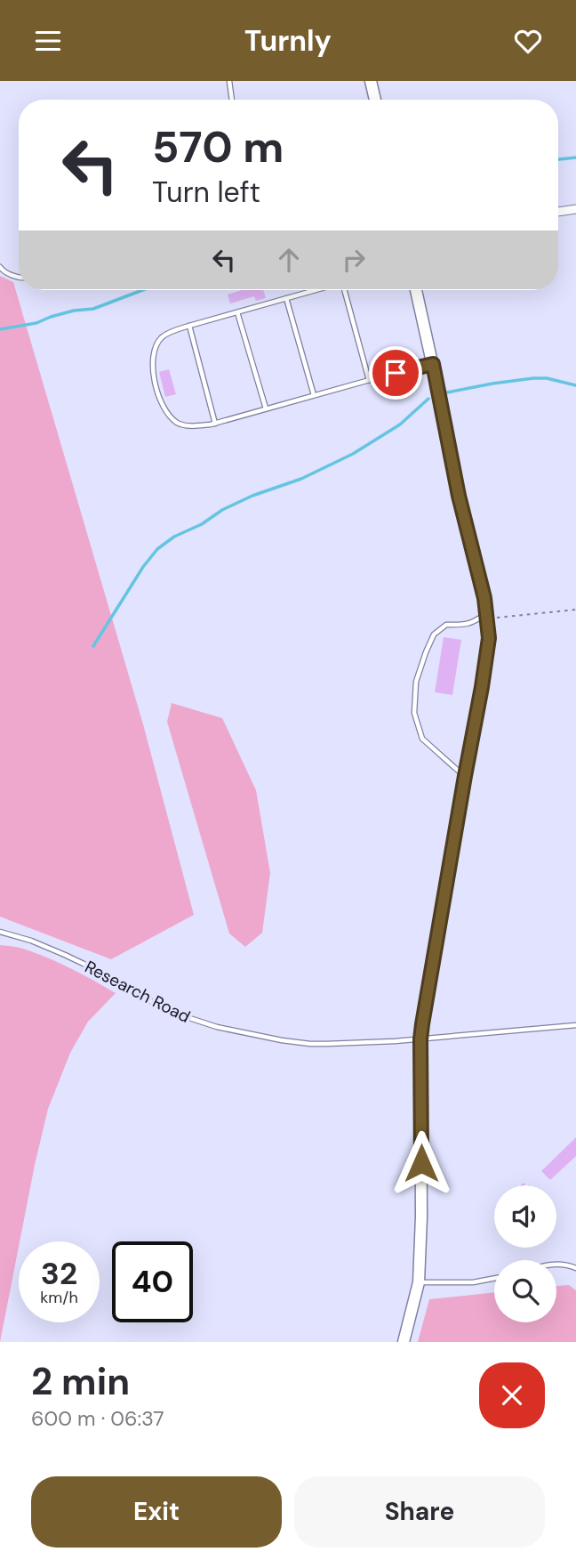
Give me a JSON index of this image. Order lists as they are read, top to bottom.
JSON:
{
  "streets": {
    "lane": ["Research Road"]
  },
  "page": {
    "header": "Turnly",
    "turn": ["570 m", "Turn left"],
    "speed": "32 km/h",
    "limit": "40",
    "heading": ["2 min", "600 m · 06:37"],
    "buttons": ["Exit", "Share"]
  }
}
